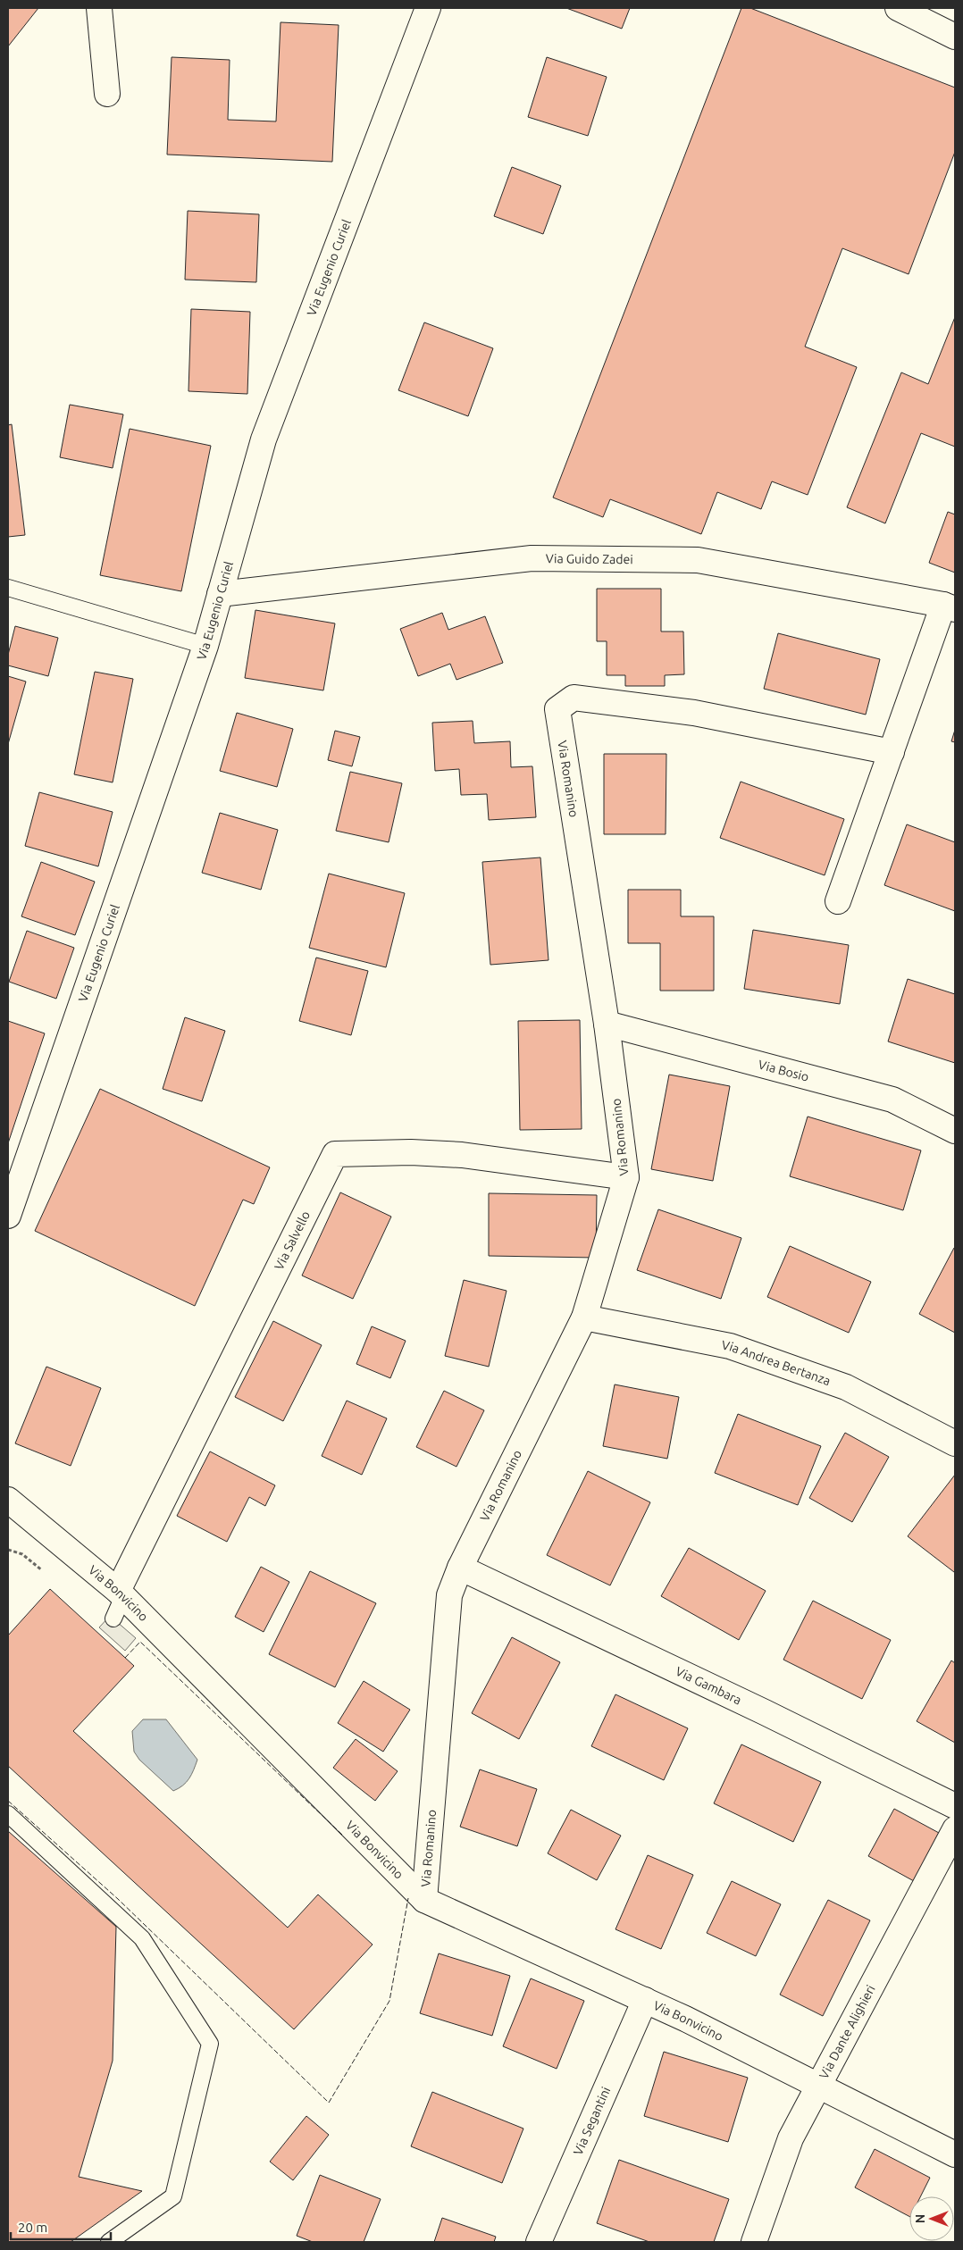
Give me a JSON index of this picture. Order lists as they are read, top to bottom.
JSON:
{
  "streets": {
    "street": [
      "Via Eugenio Curiel",
      "Via Guido Zadei",
      "Via Romanino",
      "Via Bosio",
      "Via Salvello",
      "Via Andrea Bertanza",
      "Via Bonvicino",
      "Via Gambara",
      "Via Dante Alighieri",
      "Via Segantini"
    ]
  },
  "crossings": [
    ["Via Eugenio Curiel", "Via Guido Zadei"],
    ["Via Romanino", "Via Bosio"],
    ["Via Romanino", "Via Salvello"],
    ["Via Romanino", "Via Andrea Bertanza"],
    ["Via Romanino", "Via Bonvicino"],
    ["Via Romanino", "Via Gambara"],
    ["Via Salvello", "Via Bonvicino"],
    ["Via Bonvicino", "Via Dante Alighieri"],
    ["Via Bonvicino", "Via Segantini"]
  ],
  "scale_bar": "20 m",
  "north": "left"
}
